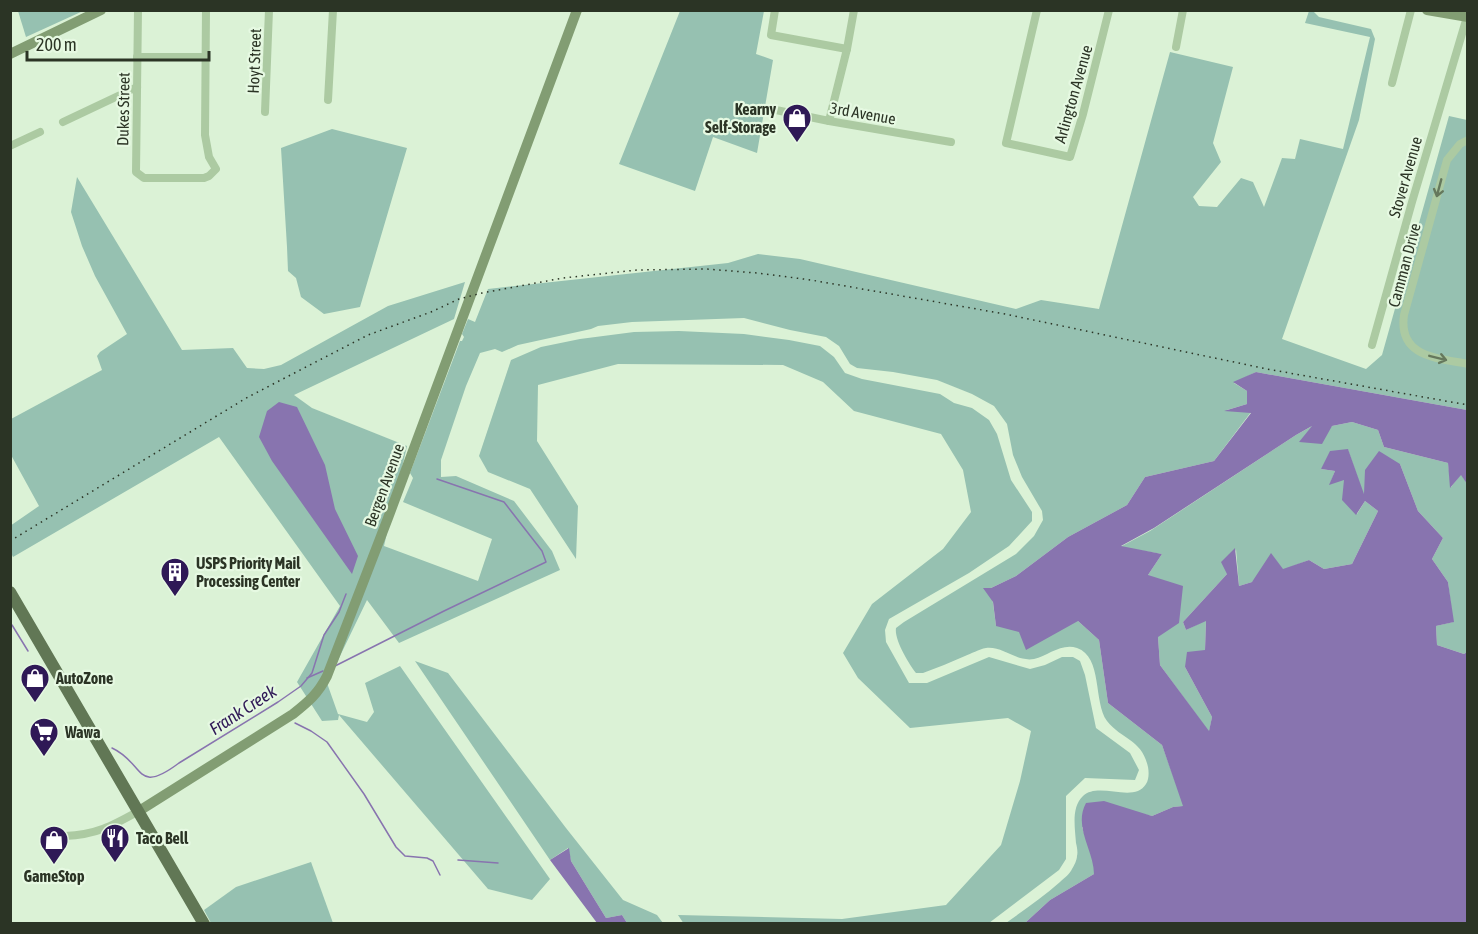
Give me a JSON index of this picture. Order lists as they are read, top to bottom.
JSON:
{
  "streets": {
    "street": [
      "Hoyt Street",
      "Arlington Avenue",
      "Dukes Street",
      "3rd Avenue",
      "Stover Avenue",
      "Camman Drive",
      "Bergen Avenue"
    ]
  },
  "water": ["Frank Creek"],
  "places": {
    "shop": ["Kearny Self-Storage", "AutoZone", "GameStop"],
    "building": ["USPS Priority Mail Processing Center"],
    "supermarket": ["Wawa"],
    "restaurant": ["Taco Bell"]
  },
  "scale_bar": "200 m"
}
